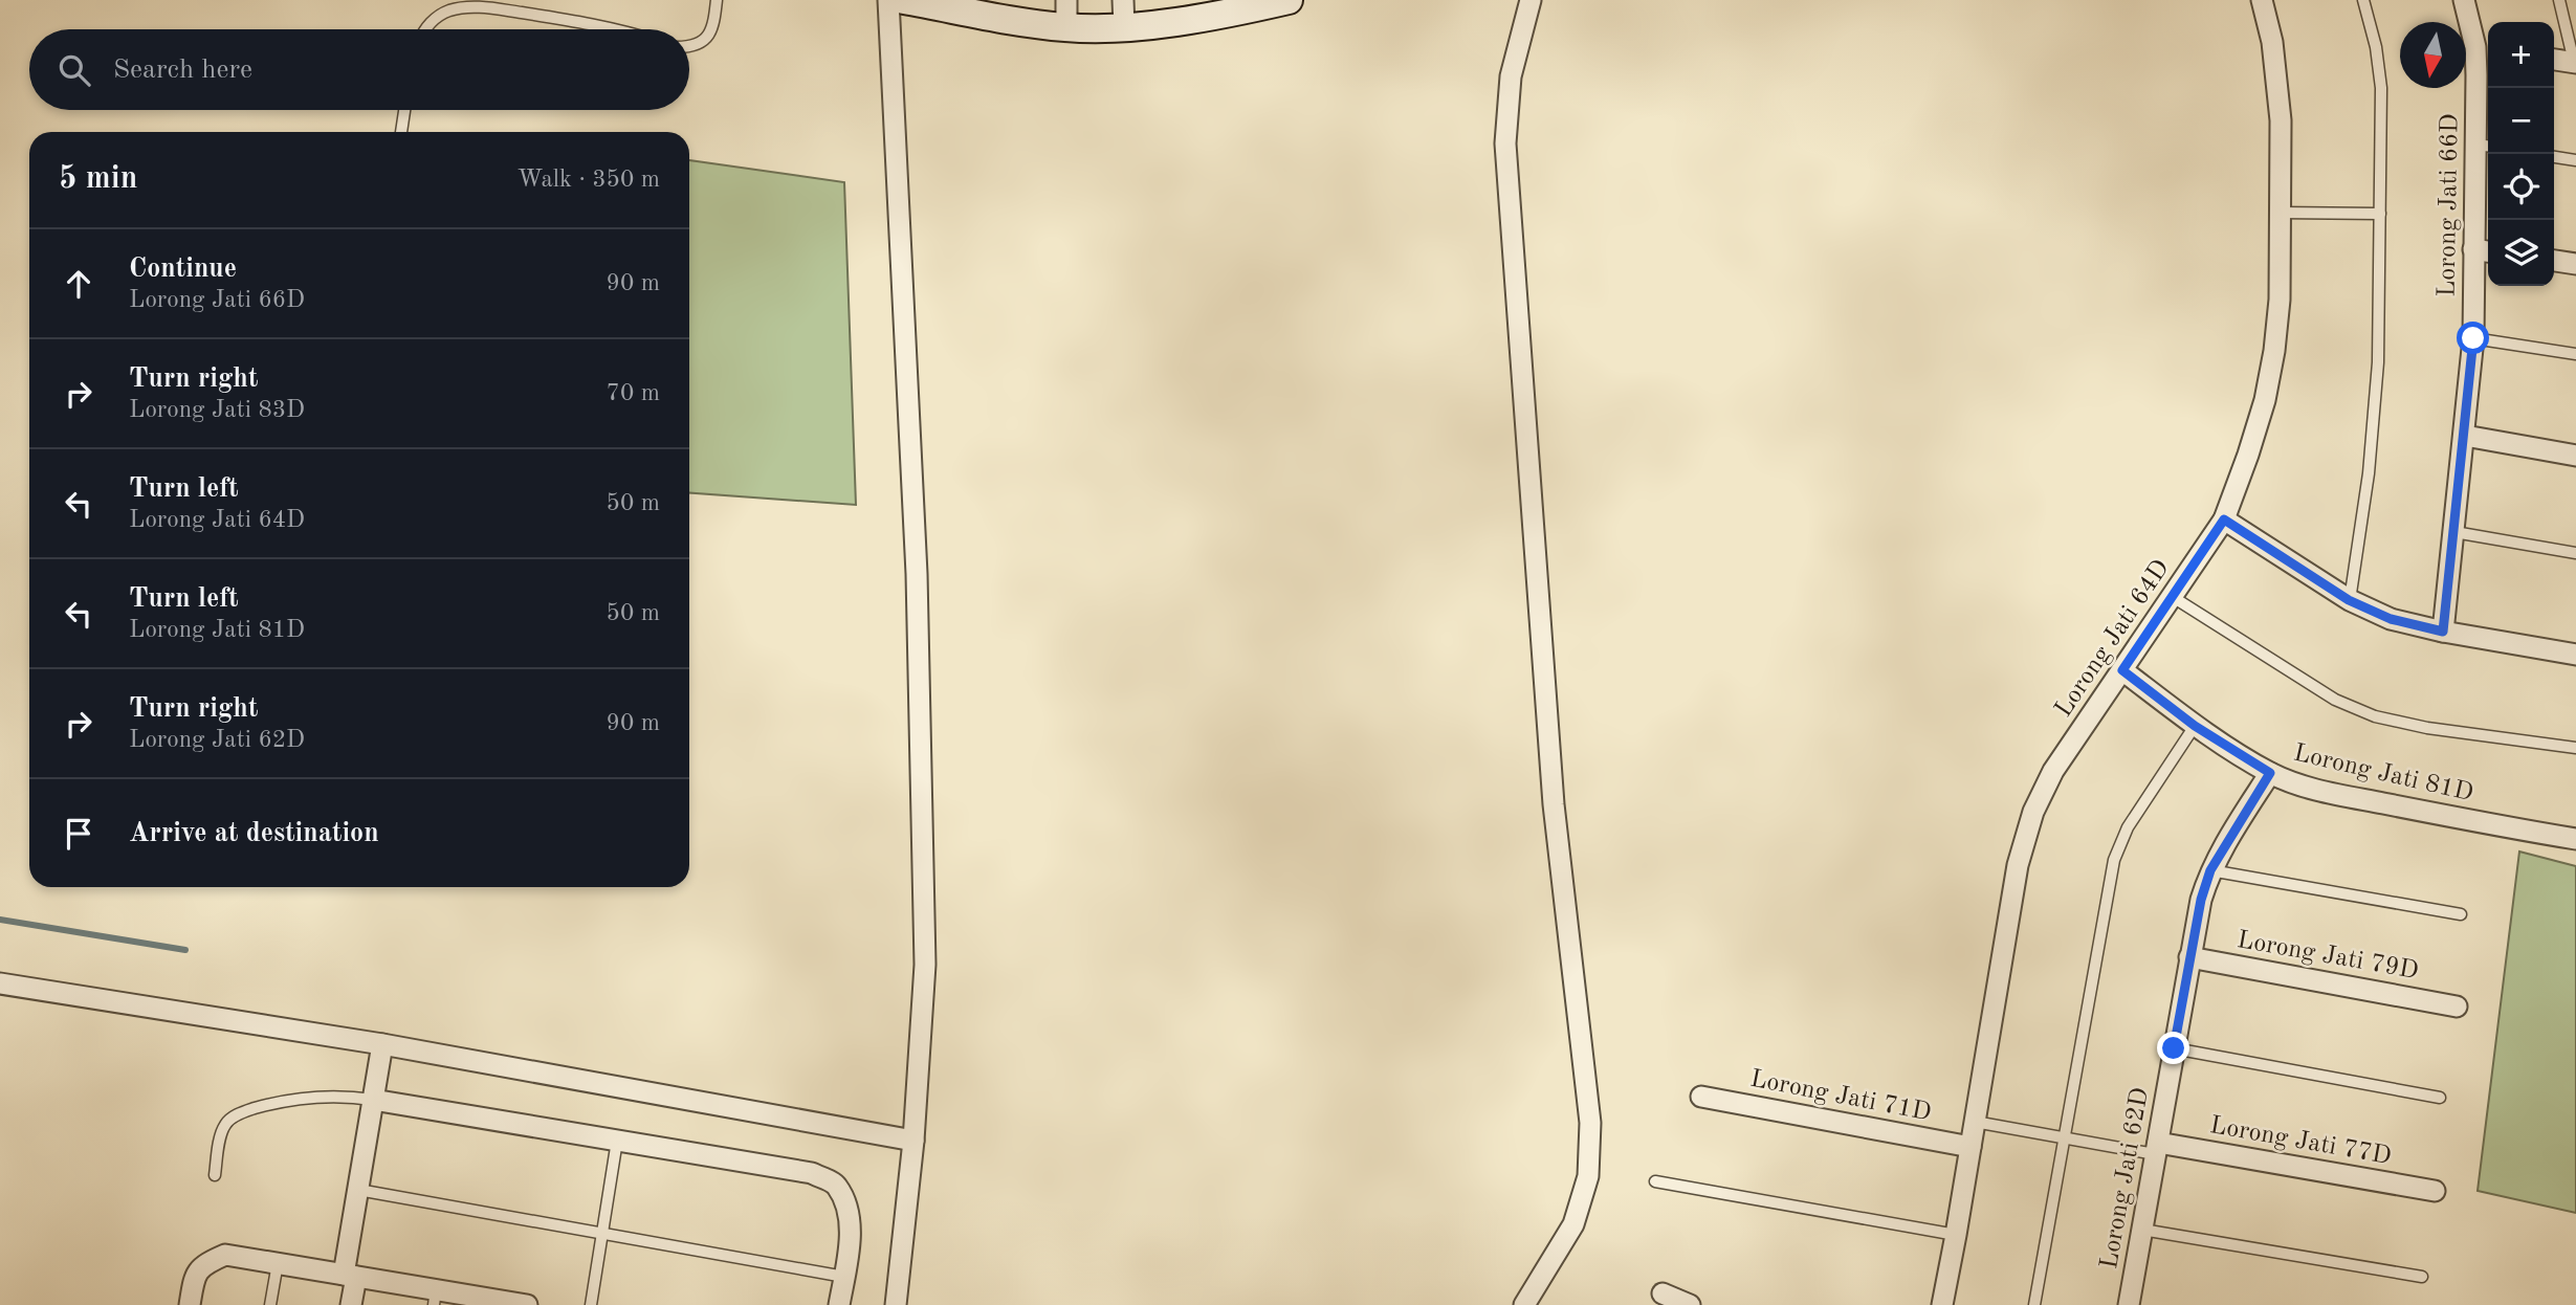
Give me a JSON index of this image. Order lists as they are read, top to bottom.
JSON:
{
  "streets": {
    "street": [
      "Lorong Jati 66D",
      "Lorong Jati 64D",
      "Lorong Jati 81D",
      "Lorong Jati 79D",
      "Lorong Jati 71D",
      "Lorong Jati 77D",
      "Lorong Jati 62D"
    ]
  },
  "crossings": [
    ["Lorong Jati 64D", "Lorong Jati 81D"],
    ["Lorong Jati 64D", "Lorong Jati 71D"],
    ["Lorong Jati 81D", "Lorong Jati 62D"],
    ["Lorong Jati 79D", "Lorong Jati 62D"],
    ["Lorong Jati 77D", "Lorong Jati 62D"]
  ],
  "north": "bottom",
  "page": {
    "map_buttons": ["+", "−"],
    "search": "Search here",
    "heading": ["5 min", "Walk · 350 m"],
    "list": [
      ["Continue", "Lorong Jati 66D", "90 m"],
      ["Turn right", "Lorong Jati 83D", "70 m"],
      ["Turn left", "Lorong Jati 64D", "50 m"],
      ["Turn left", "Lorong Jati 81D", "50 m"],
      ["Turn right", "Lorong Jati 62D", "90 m"],
      "Arrive at destination"
    ]
  }
}
